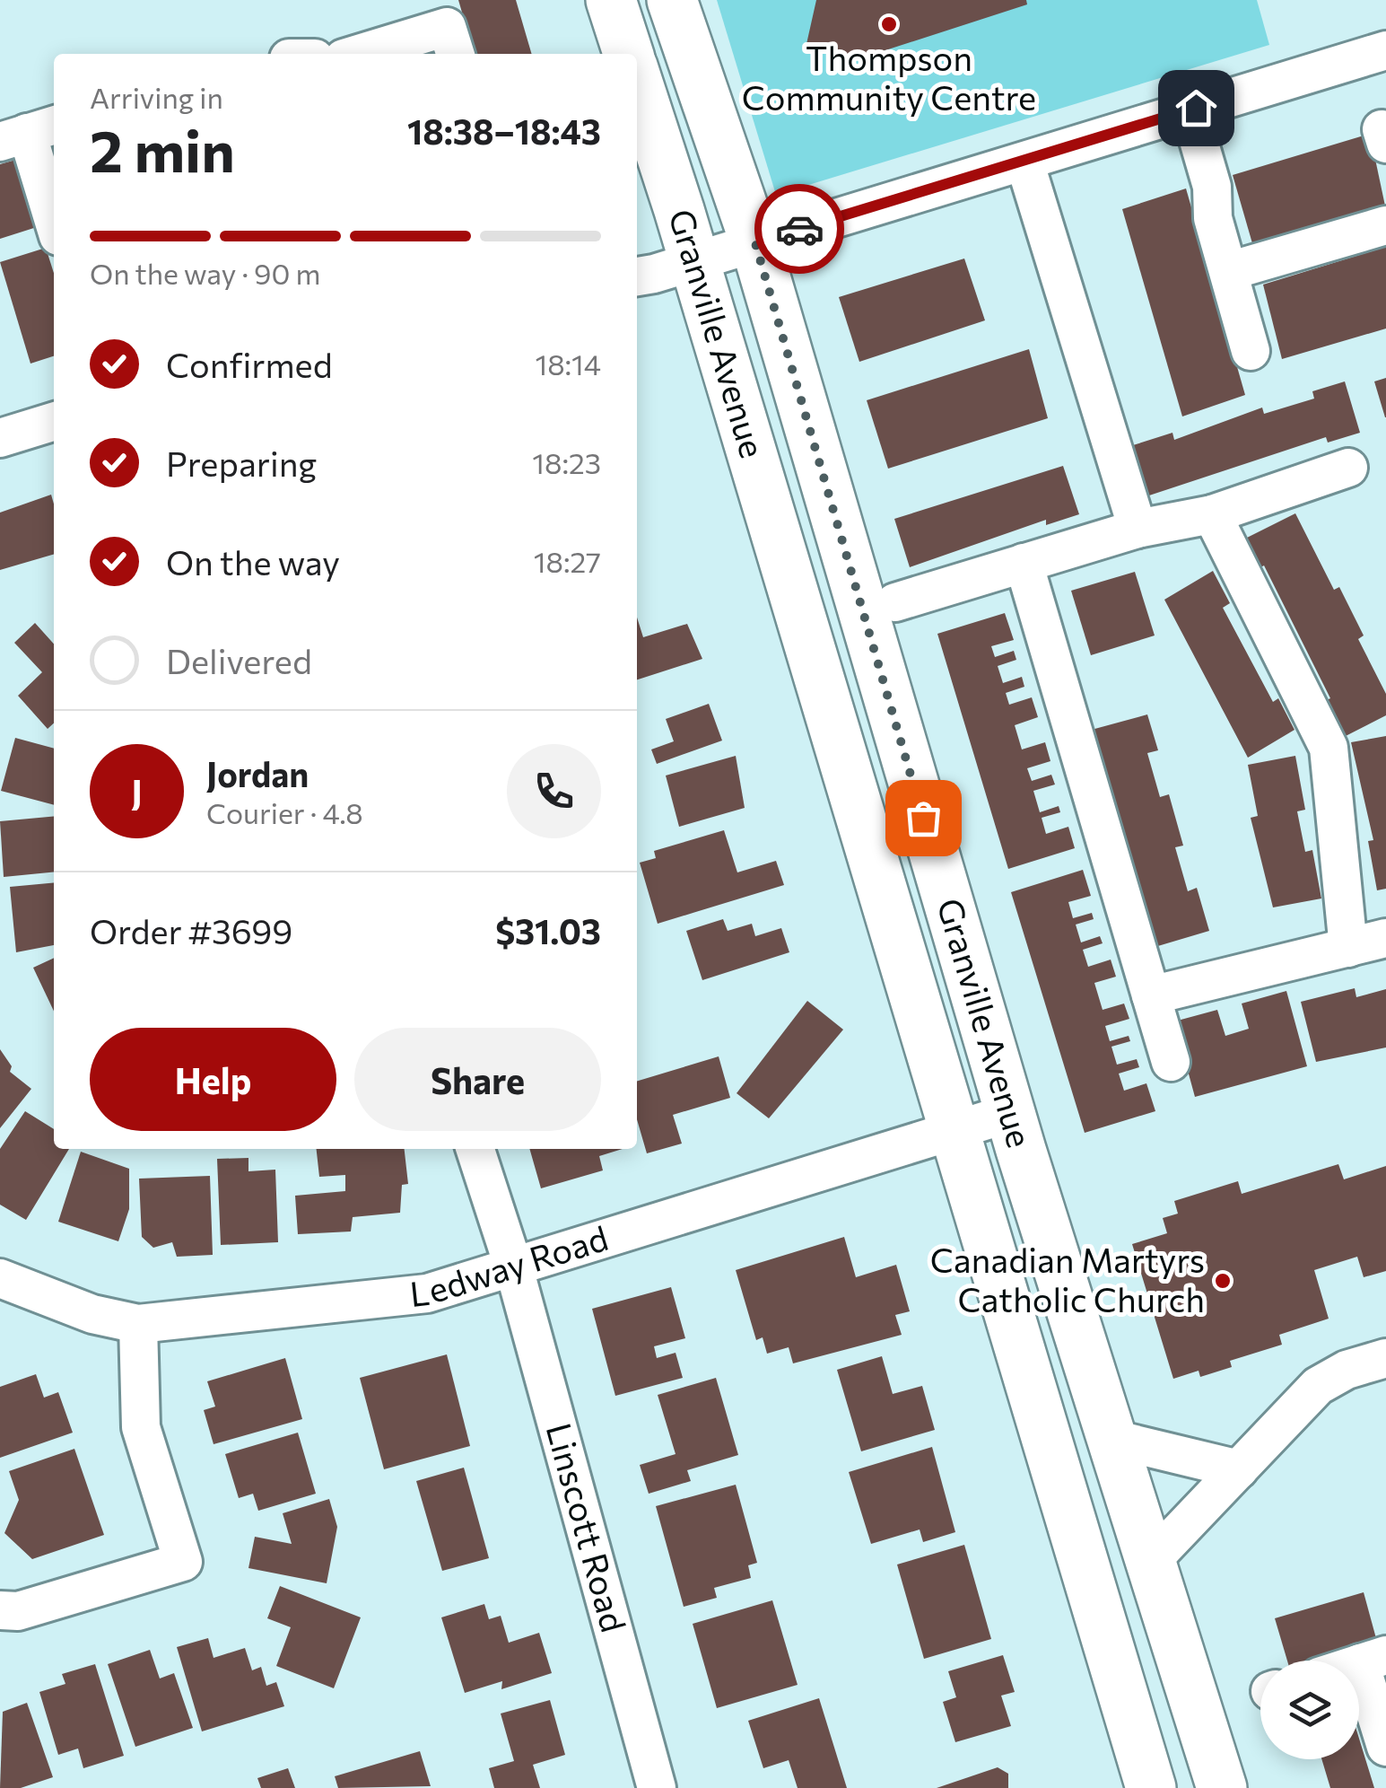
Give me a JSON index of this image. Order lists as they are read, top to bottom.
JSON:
{
  "streets": {
    "main road": ["Granville Avenue"],
    "street": ["Ledway Road", "Linscott Road"]
  },
  "crossings": [
    ["Granville Avenue", "Ledway Road"],
    ["Ledway Road", "Linscott Road"]
  ],
  "places": ["Thompson Community Centre", "Canadian Martyrs Catholic Church"],
  "page": {
    "heading": ["2 min", "Arriving in", "18:38–18:43"],
    "panel": [
      "Jordan",
      "Courier · 4.8",
      "Order #3699",
      "$31.03"
    ],
    "bar": "On the way · 90 m",
    "list": [
      ["Confirmed", "18:14"],
      ["Preparing", "18:23"],
      ["On the way", "18:27"],
      "Delivered"
    ],
    "round": "J",
    "buttons": ["Help", "Share"]
  }
}
